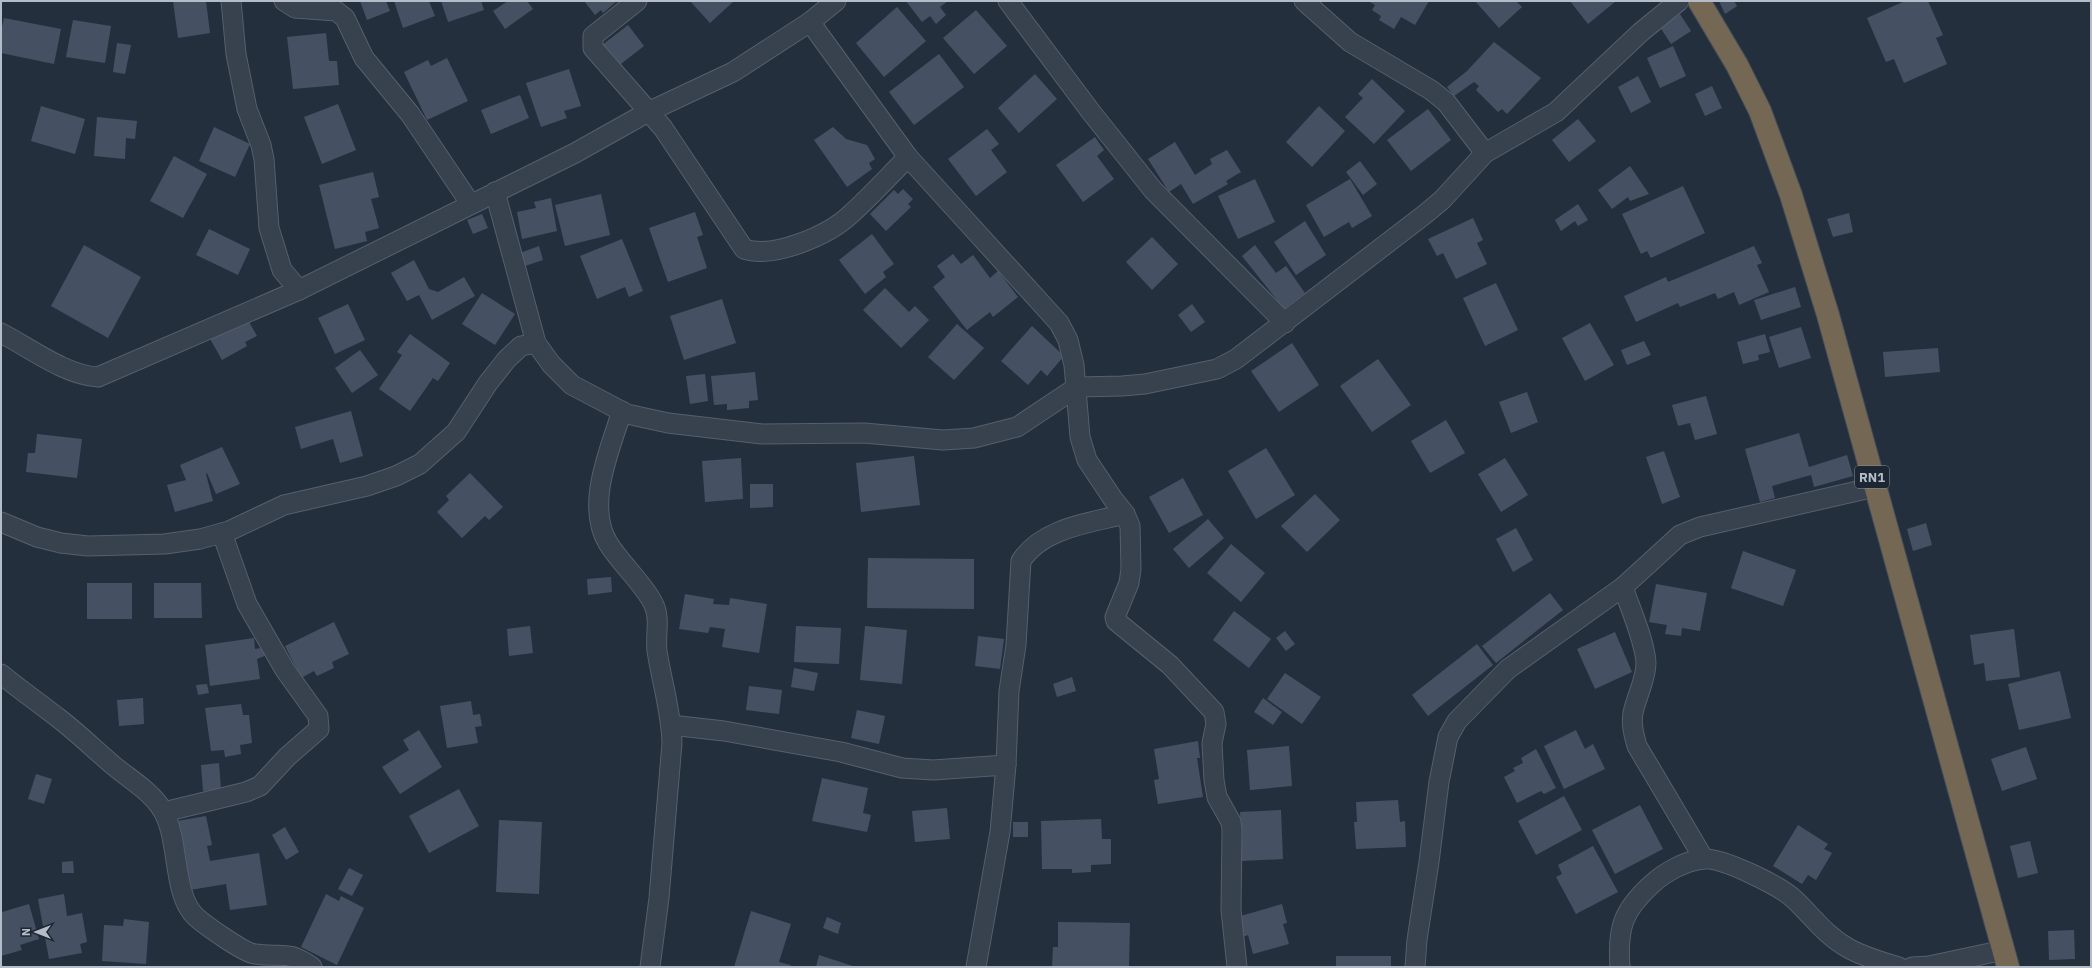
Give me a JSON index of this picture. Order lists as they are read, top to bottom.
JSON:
{
  "streets": {
    "highway": ["RN1"]
  },
  "north": "left"
}
